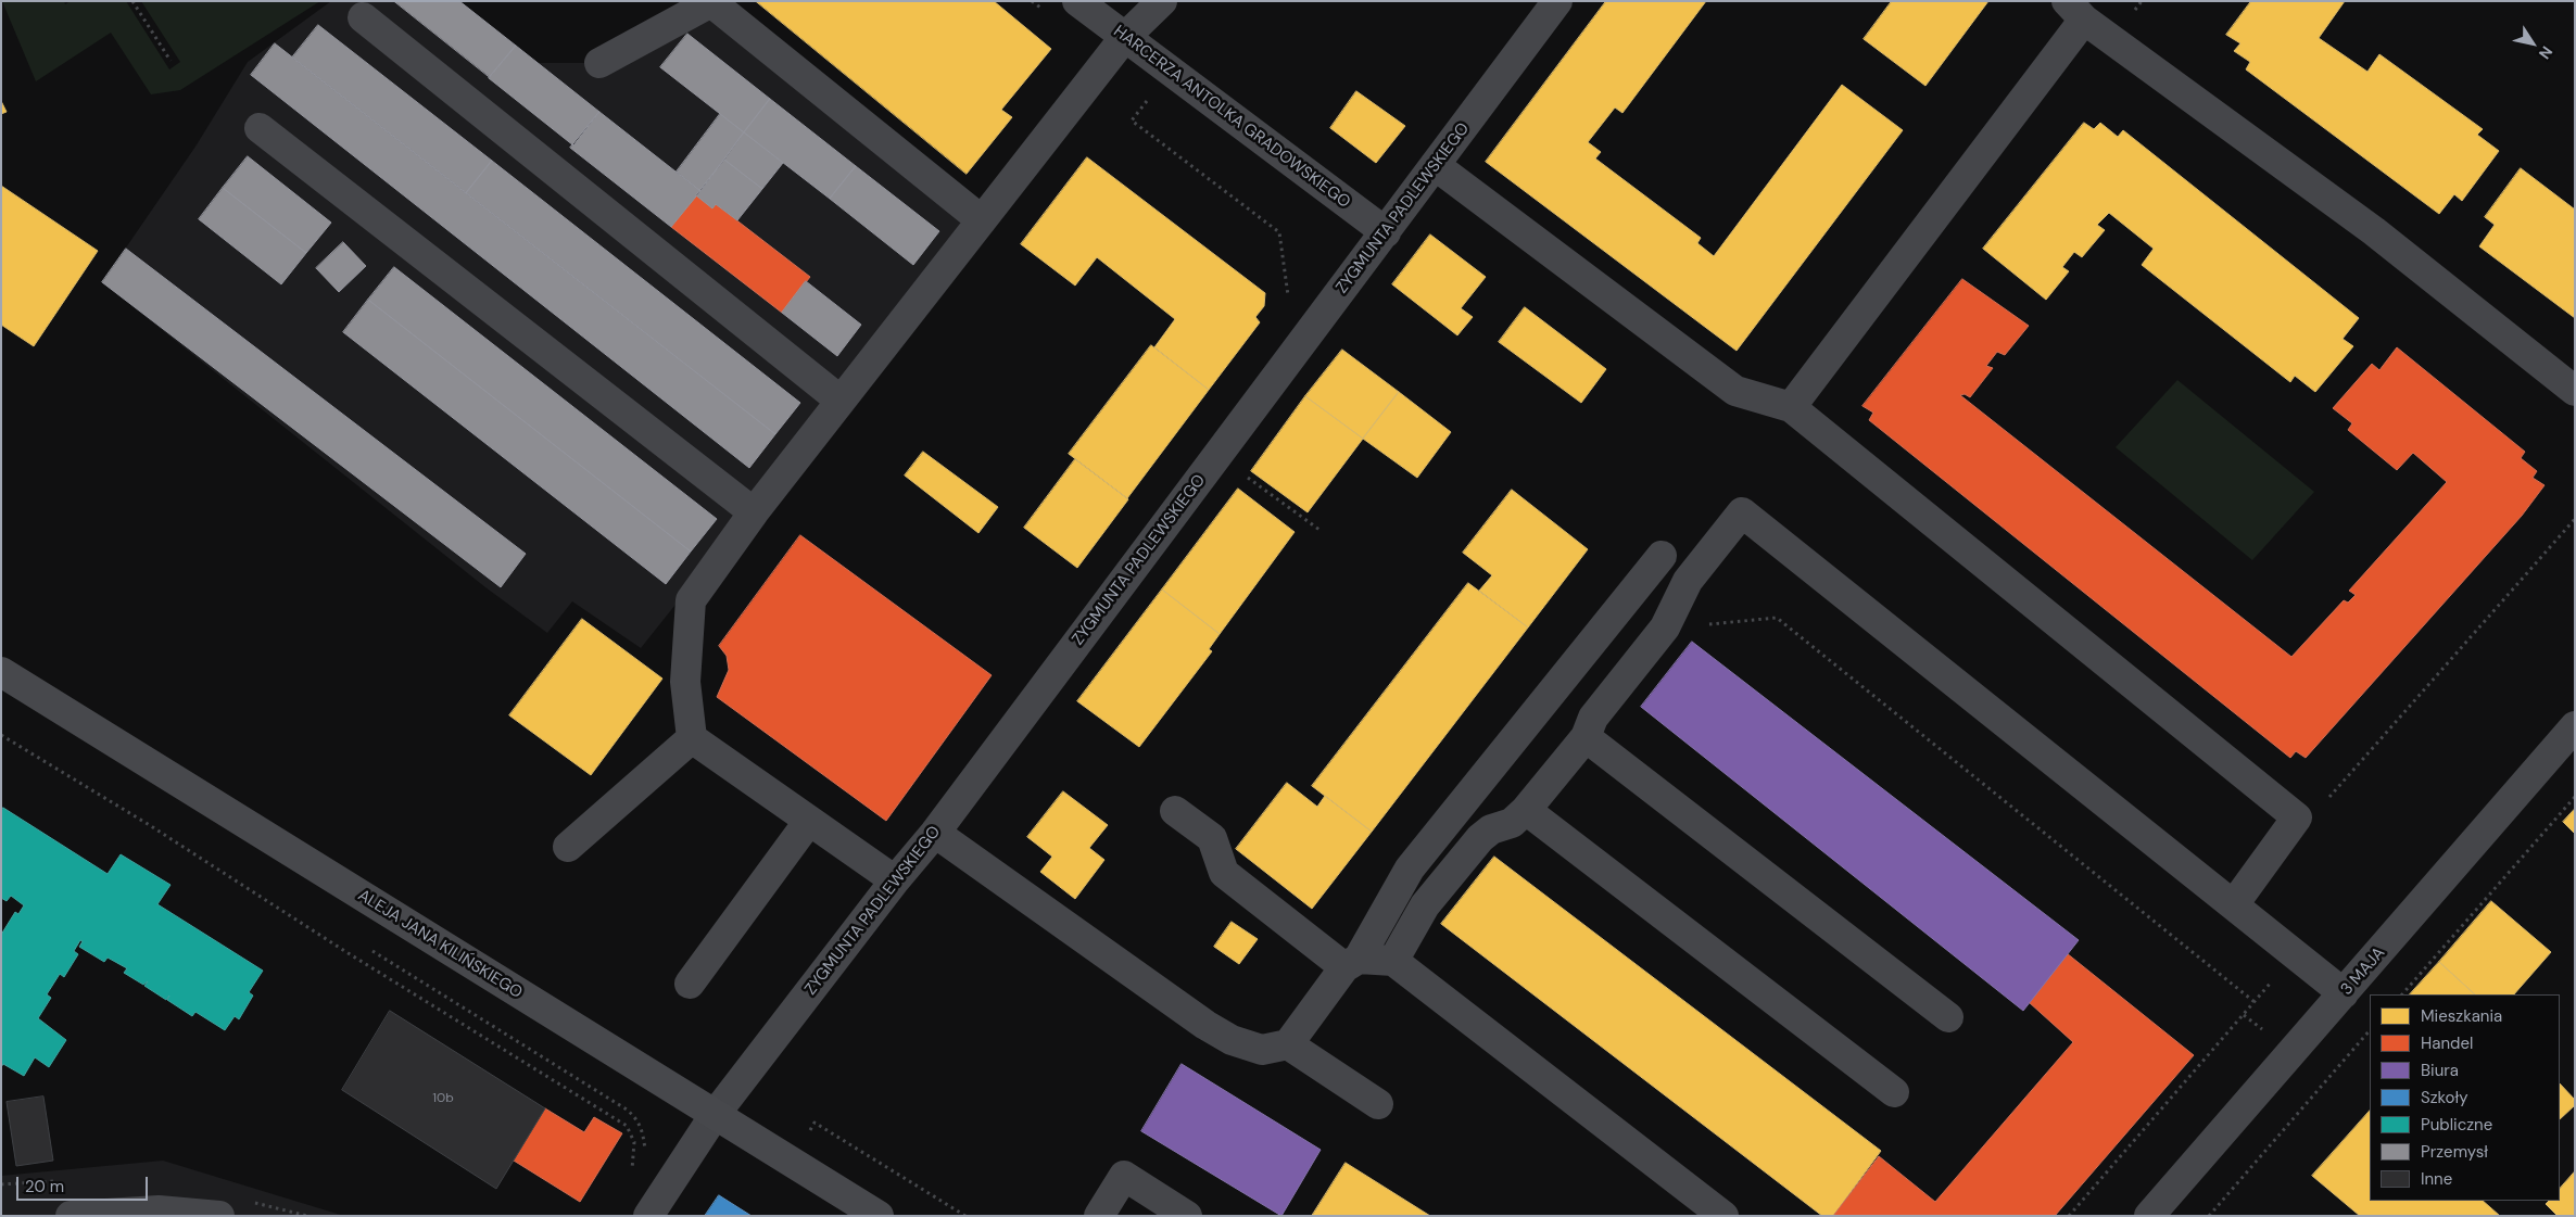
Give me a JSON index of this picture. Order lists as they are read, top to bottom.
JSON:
{
  "streets": {
    "main road": ["ALEJA JANA KILIŃSKIEGO"],
    "street": ["HARCERZA ANTOLKA GRADOWSKIEGO", "ZYGMUNTA PADLEWSKIEGO", "3 MAJA"]
  },
  "crossings": [
    ["HARCERZA ANTOLKA GRADOWSKIEGO", "ZYGMUNTA PADLEWSKIEGO"],
    ["ZYGMUNTA PADLEWSKIEGO", "ALEJA JANA KILIŃSKIEGO"]
  ],
  "house_numbers": ["10b"],
  "legend": [
    "Mieszkania",
    "Handel",
    "Biura",
    "Szkoły",
    "Publiczne",
    "Przemysł",
    "Inne"
  ],
  "scale_bar": "20 m",
  "north": "bottom right"
}
